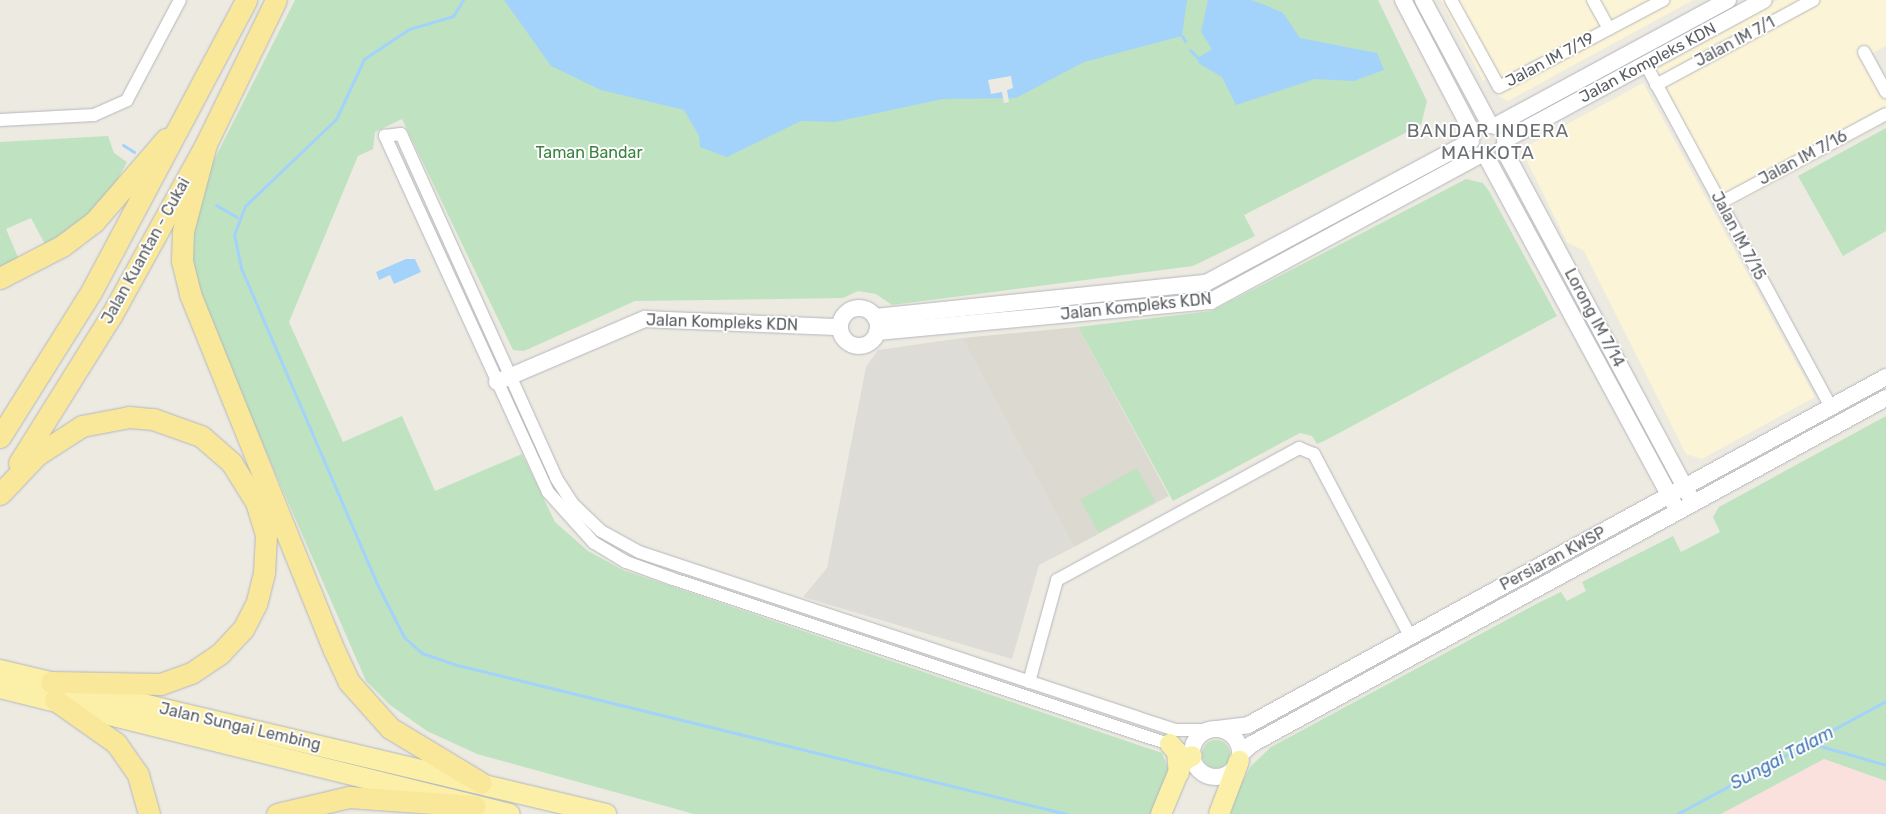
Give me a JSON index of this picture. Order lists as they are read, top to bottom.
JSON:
{
  "streets": {
    "highway": ["Jalan Kuantan - Cukai"],
    "main road": ["Jalan Sungai Lembing"],
    "street": [
      "Jalan IM 7/1",
      "Jalan IM 7/19",
      "Jalan Kompleks KDN",
      "Jalan IM 7/16",
      "Jalan IM 7/15",
      "Lorong IM 7/14",
      "Persiaran KWSP"
    ]
  },
  "crossings": [
    ["Jalan IM 7/1", "Jalan IM 7/15"],
    ["Jalan Kompleks KDN", "Jalan IM 7/15"],
    ["Jalan Kompleks KDN", "Lorong IM 7/14"],
    ["Jalan IM 7/16", "Jalan IM 7/15"],
    ["Jalan IM 7/15", "Persiaran KWSP"],
    ["Lorong IM 7/14", "Persiaran KWSP"]
  ],
  "districts": ["BANDAR INDERA MAHKOTA"],
  "water": ["Sungai Talam"],
  "parks": ["Taman Bandar"]
}
